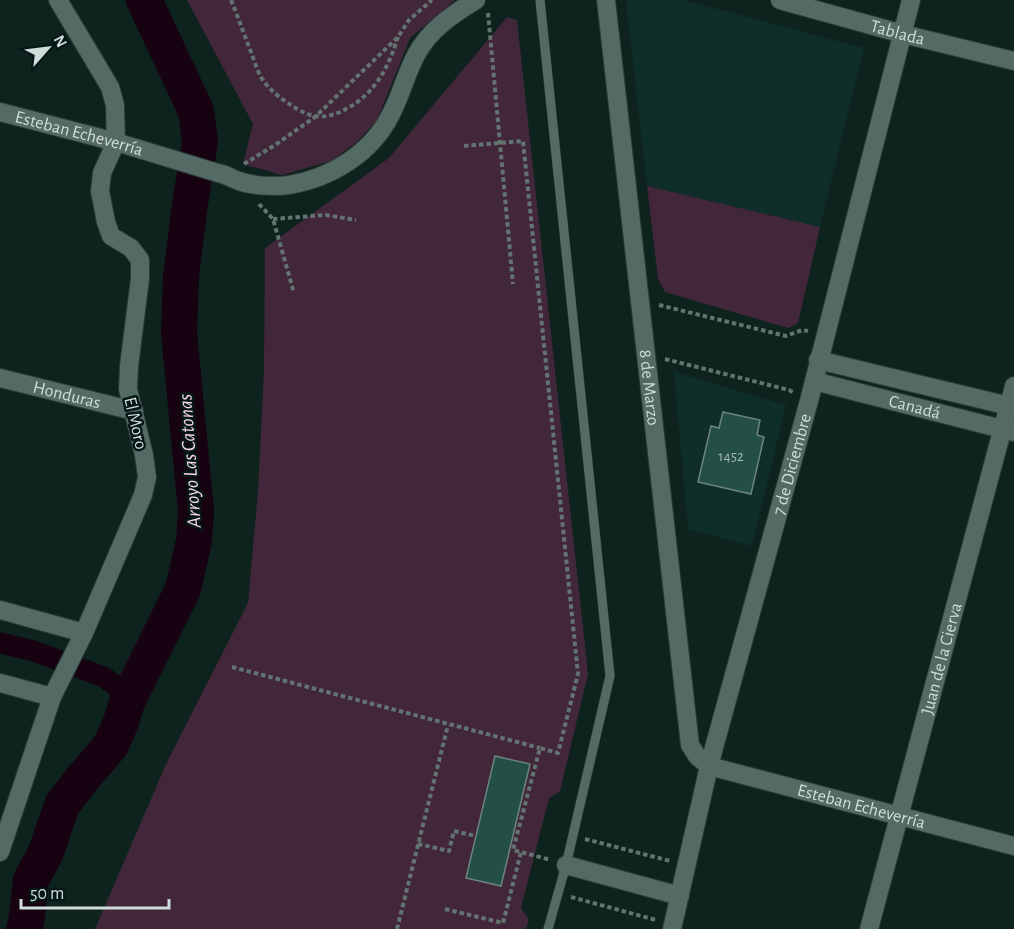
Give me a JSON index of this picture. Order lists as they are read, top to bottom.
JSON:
{
  "streets": {
    "street": [
      "Tablada",
      "Esteban Echeverría",
      "8 de Marzo",
      "Honduras",
      "Canadá",
      "El Moro",
      "7 de Diciembre",
      "Juan de la Cierva"
    ]
  },
  "crossings": [
    ["Tablada", "7 de Diciembre"],
    ["Esteban Echeverría", "8 de Marzo"],
    ["Esteban Echeverría", "El Moro"],
    ["Esteban Echeverría", "7 de Diciembre"],
    ["Esteban Echeverría", "Juan de la Cierva"],
    ["8 de Marzo", "7 de Diciembre"],
    ["Honduras", "El Moro"],
    ["Canadá", "7 de Diciembre"],
    ["Canadá", "Juan de la Cierva"]
  ],
  "water": ["Arroyo Las Catonas"],
  "house_numbers": ["1452"],
  "scale_bar": "50 m",
  "north": "top right"
}
